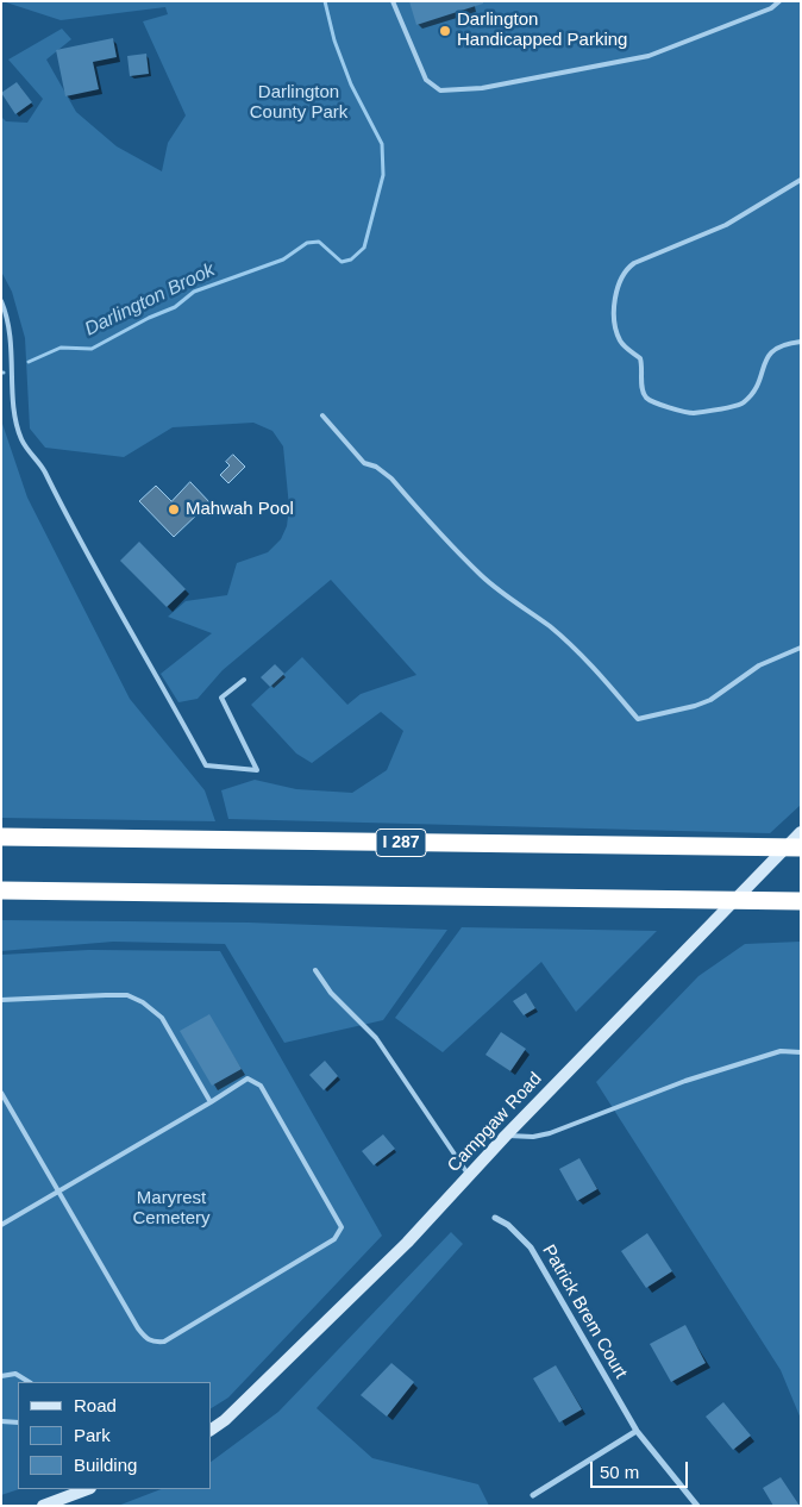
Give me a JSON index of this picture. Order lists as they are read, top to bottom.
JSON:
{
  "streets": {
    "highway": ["I 287"],
    "main road": ["Campgaw Road"],
    "street": ["Patrick Brem Court"]
  },
  "water": ["Darlington Brook"],
  "parks": ["Darlington County Park", "Maryrest Cemetery"],
  "places": ["Darlington Handicapped Parking", "Mahwah Pool"],
  "legend": ["Road", "Park", "Building"],
  "scale_bar": "50 m"
}
